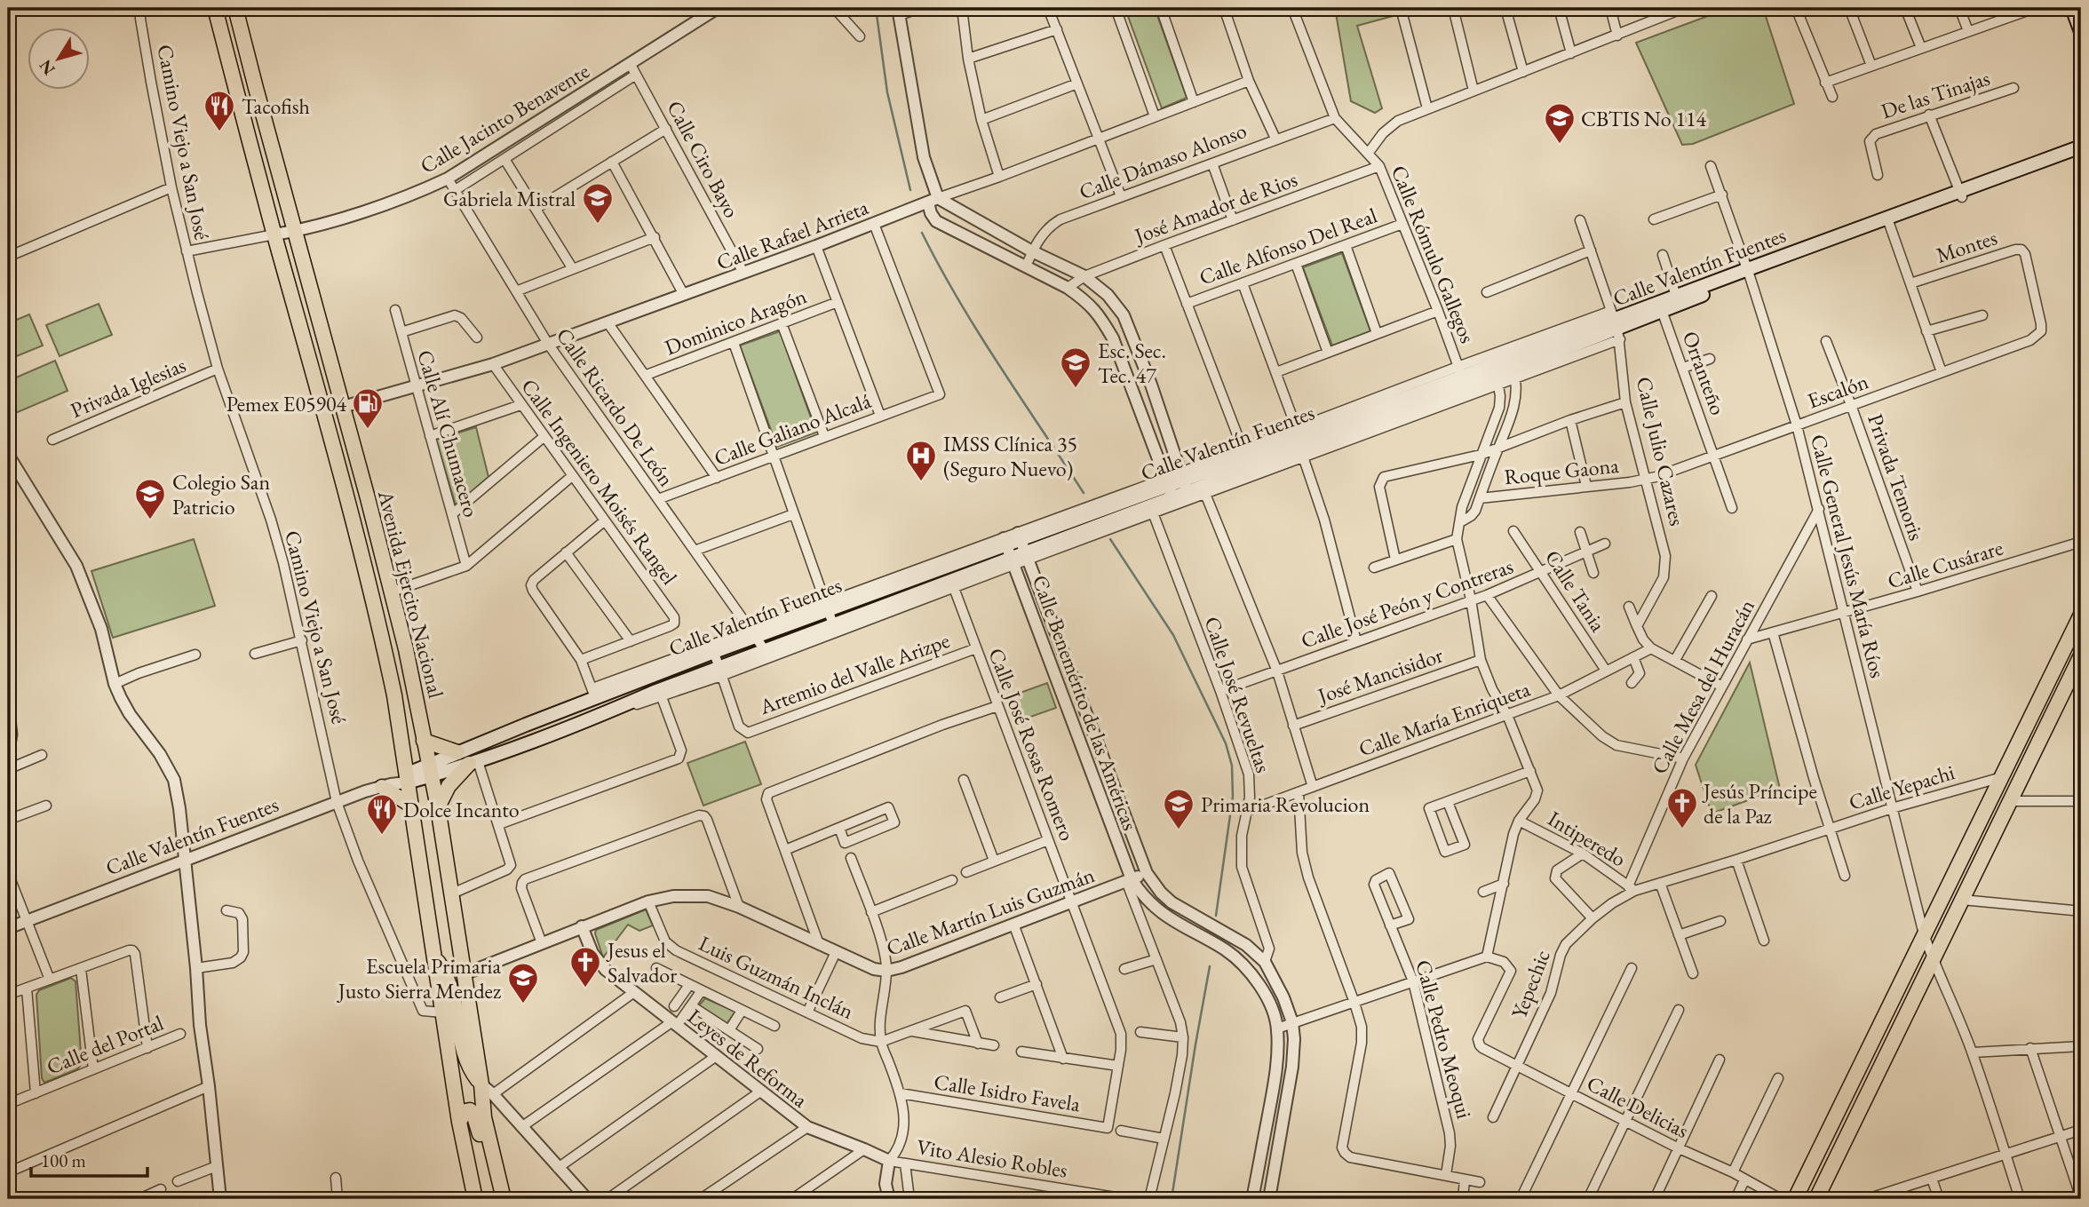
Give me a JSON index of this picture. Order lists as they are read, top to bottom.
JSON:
{
  "streets": {
    "main road": ["Calle Valentín Fuentes", "Avenida Ejercito Nacional"],
    "street": [
      "De las Tinajas",
      "Calle Jacinto Benavente",
      "Camino Viejo a San José",
      "Calle Ciro Bayo",
      "Calle Dámaso Alonso",
      "José Amador de Rios",
      "Calle Rafael Arrieta",
      "Calle Alfonso Del Real",
      "Montes",
      "Calle Rómulo Gallegos",
      "Dominico Aragón",
      "Orranteño",
      "Privada Iglesias",
      "Escalón",
      "Calle Ricardo De León",
      "Calle Galiano Alcalá",
      "Calle Alí Chumacero",
      "Calle Julio Cazares",
      "Roque Gaona",
      "Privada Temoris",
      "Calle Ingeniero Moisés Rangel",
      "Calle General Jesús María Ríos",
      "Calle Cusárare",
      "Calle Tania",
      "Calle José Peón y Contreras",
      "Artemio del Valle Arizpe",
      "José Mancisidor",
      "Calle Mesa del Huracán",
      "Calle José Revueltas",
      "Calle Benemérito de las Américas",
      "Calle María Enriqueta",
      "Calle José Rosas Romero",
      "Calle Yepachi",
      "Intiperedo",
      "Calle Martín Luis Guzmán",
      "Luis Guzmán Inclán",
      "Yepechic",
      "Calle Pedro Meoqui",
      "Calle del Portal",
      "Leyes de Reforma",
      "Calle Isidro Favela",
      "Calle Delicias",
      "Vito Alesio Robles"
    ]
  },
  "crossings": [
    ["Calle Jacinto Benavente", "Camino Viejo a San José"],
    ["Calle Jacinto Benavente", "Calle Ciro Bayo"],
    ["Calle Jacinto Benavente", "Calle Ricardo De León"],
    ["Calle Jacinto Benavente", "Avenida Ejercito Nacional"],
    ["Camino Viejo a San José", "Calle Valentín Fuentes"],
    ["Camino Viejo a San José", "Privada Iglesias"],
    ["Camino Viejo a San José", "Avenida Ejercito Nacional"],
    ["Calle Ciro Bayo", "Calle Rafael Arrieta"],
    ["Calle Dámaso Alonso", "Calle Rómulo Gallegos"],
    ["José Amador de Rios", "Calle Rómulo Gallegos"],
    ["Calle Rafael Arrieta", "Calle Ricardo De León"],
    ["Calle Rafael Arrieta", "Calle Galiano Alcalá"],
    ["Calle Rafael Arrieta", "Calle Alí Chumacero"],
    ["Calle Rafael Arrieta", "Calle Ingeniero Moisés Rangel"],
    ["Calle Rafael Arrieta", "Avenida Ejercito Nacional"],
    ["Calle Alfonso Del Real", "Calle Rómulo Gallegos"],
    ["Montes", "Escalón"],
    ["Calle Rómulo Gallegos", "Calle Valentín Fuentes"],
    ["Calle Valentín Fuentes", "Orranteño"],
    ["Calle Valentín Fuentes", "Calle Ricardo De León"],
    ["Calle Valentín Fuentes", "Calle Julio Cazares"],
    ["Calle Valentín Fuentes", "Calle General Jesús María Ríos"],
    ["Calle Valentín Fuentes", "Avenida Ejercito Nacional"],
    ["Calle Valentín Fuentes", "Artemio del Valle Arizpe"],
    ["Calle Valentín Fuentes", "Calle José Revueltas"],
    ["Calle Valentín Fuentes", "Calle Benemérito de las Américas"],
    ["Orranteño", "Escalón"],
    ["Escalón", "Calle Julio Cazares"],
    ["Escalón", "Roque Gaona"],
    ["Escalón", "Privada Temoris"],
    ["Escalón", "Calle General Jesús María Ríos"],
    ["Calle Ricardo De León", "Calle Galiano Alcalá"],
    ["Calle Julio Cazares", "Roque Gaona"],
    ["Privada Temoris", "Calle Cusárare"],
    ["Calle General Jesús María Ríos", "Calle Cusárare"],
    ["Calle General Jesús María Ríos", "Calle Mesa del Huracán"],
    ["Calle General Jesús María Ríos", "Calle Yepachi"],
    ["Calle Cusárare", "Calle Mesa del Huracán"],
    ["Calle Tania", "Calle José Peón y Contreras"],
    ["Calle Tania", "Calle María Enriqueta"],
    ["Avenida Ejercito Nacional", "Calle Martín Luis Guzmán"],
    ["Calle José Peón y Contreras", "Calle José Revueltas"],
    ["Artemio del Valle Arizpe", "Calle José Rosas Romero"],
    ["Calle Mesa del Huracán", "Calle Yepachi"],
    ["Calle Mesa del Huracán", "Intiperedo"],
    ["Calle Mesa del Huracán", "Yepechic"],
    ["Calle José Revueltas", "Calle Benemérito de las Américas"],
    ["Calle José Revueltas", "Calle María Enriqueta"],
    ["Calle Benemérito de las Américas", "Calle Martín Luis Guzmán"],
    ["Calle José Rosas Romero", "Calle Martín Luis Guzmán"],
    ["Calle José Rosas Romero", "Calle Isidro Favela"],
    ["Calle Yepachi", "Intiperedo"],
    ["Calle Yepachi", "Yepechic"],
    ["Intiperedo", "Yepechic"],
    ["Calle Martín Luis Guzmán", "Luis Guzmán Inclán"],
    ["Calle Martín Luis Guzmán", "Leyes de Reforma"],
    ["Yepechic", "Calle Delicias"],
    ["Leyes de Reforma", "Vito Alesio Robles"]
  ],
  "places": {
    "restaurant": ["Tacofish", "Dolce Incanto"],
    "school or university": [
      "CBTIS No 114",
      "Gabriela Mistral",
      "Esc. Sec. Tec. 47",
      "Colegio San Patricio",
      "Primaria Revolucion",
      "Escuela Primaria Justo Sierra Mendez"
    ],
    "fuel station": ["Pemex E05904"],
    "hospital": ["IMSS Clínica 35 (Seguro Nuevo)"],
    "church": ["Jesús Príncipe de la Paz", "Jesus el Salvador"]
  },
  "scale_bar": "100 m",
  "north": "bottom left"
}
